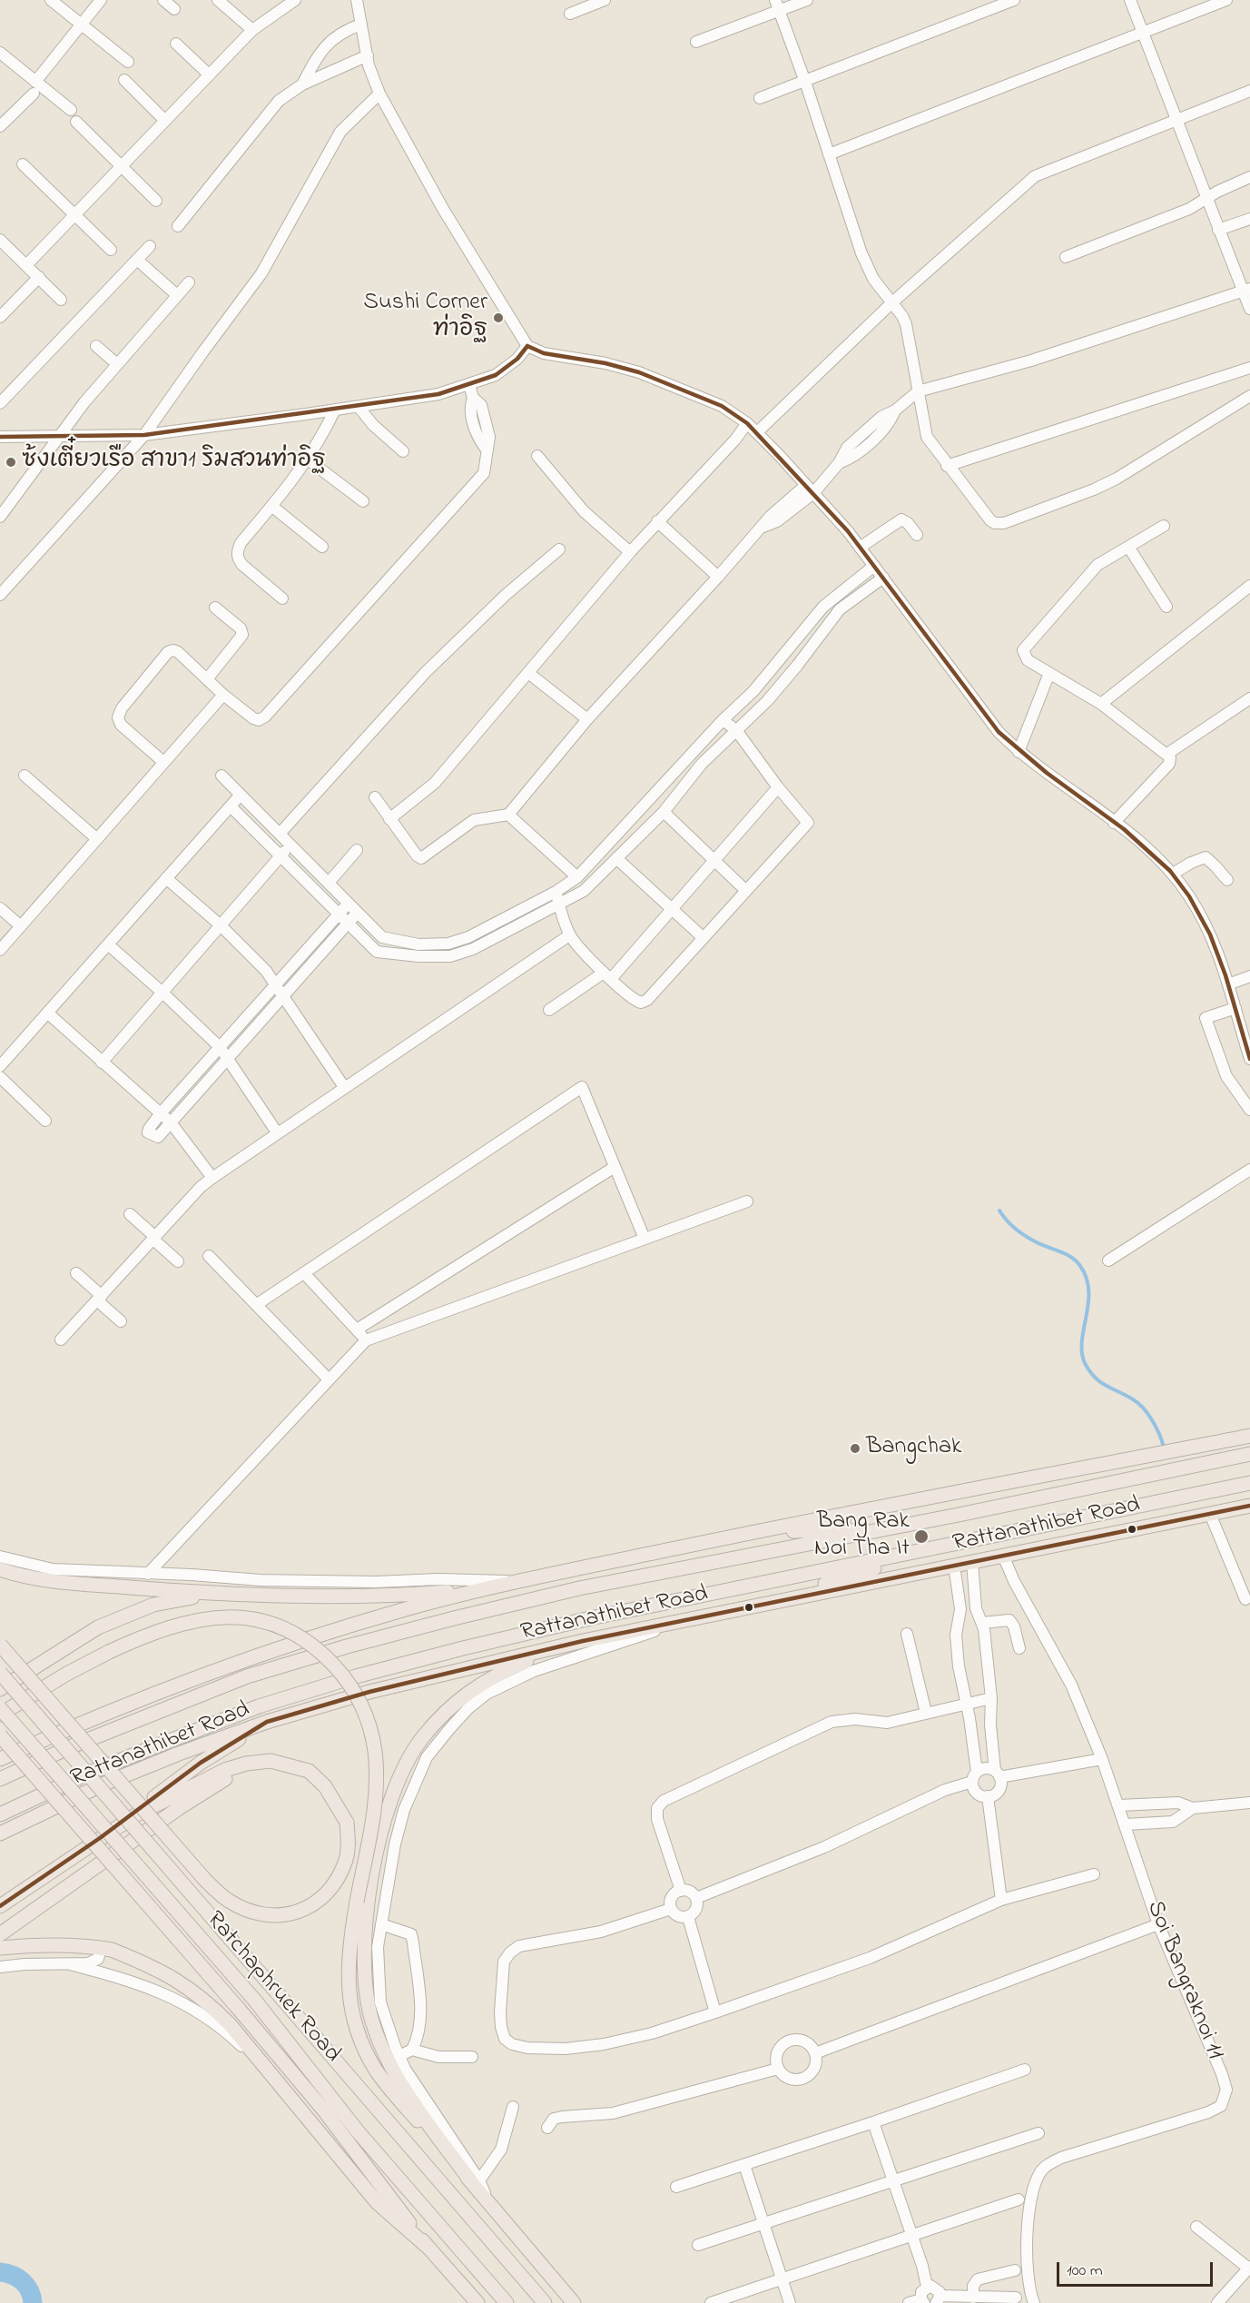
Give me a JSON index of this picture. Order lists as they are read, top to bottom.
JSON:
{
  "streets": {
    "main road": ["Rattanathibet Road", "Ratchaphruek Road"],
    "street": ["Soi Bangraknoi 11"]
  },
  "crossings": [
    ["Rattanathibet Road", "Soi Bangraknoi 11"]
  ],
  "places": [
    "Sushi Corner ท่าอิฐ",
    "ซ้งเตี๋ยวเรือ สาขา1 ริมสวนท่าอิฐ",
    "Bangchak",
    "Bang Rak Noi Tha It"
  ],
  "scale_bar": "100 m"
}
